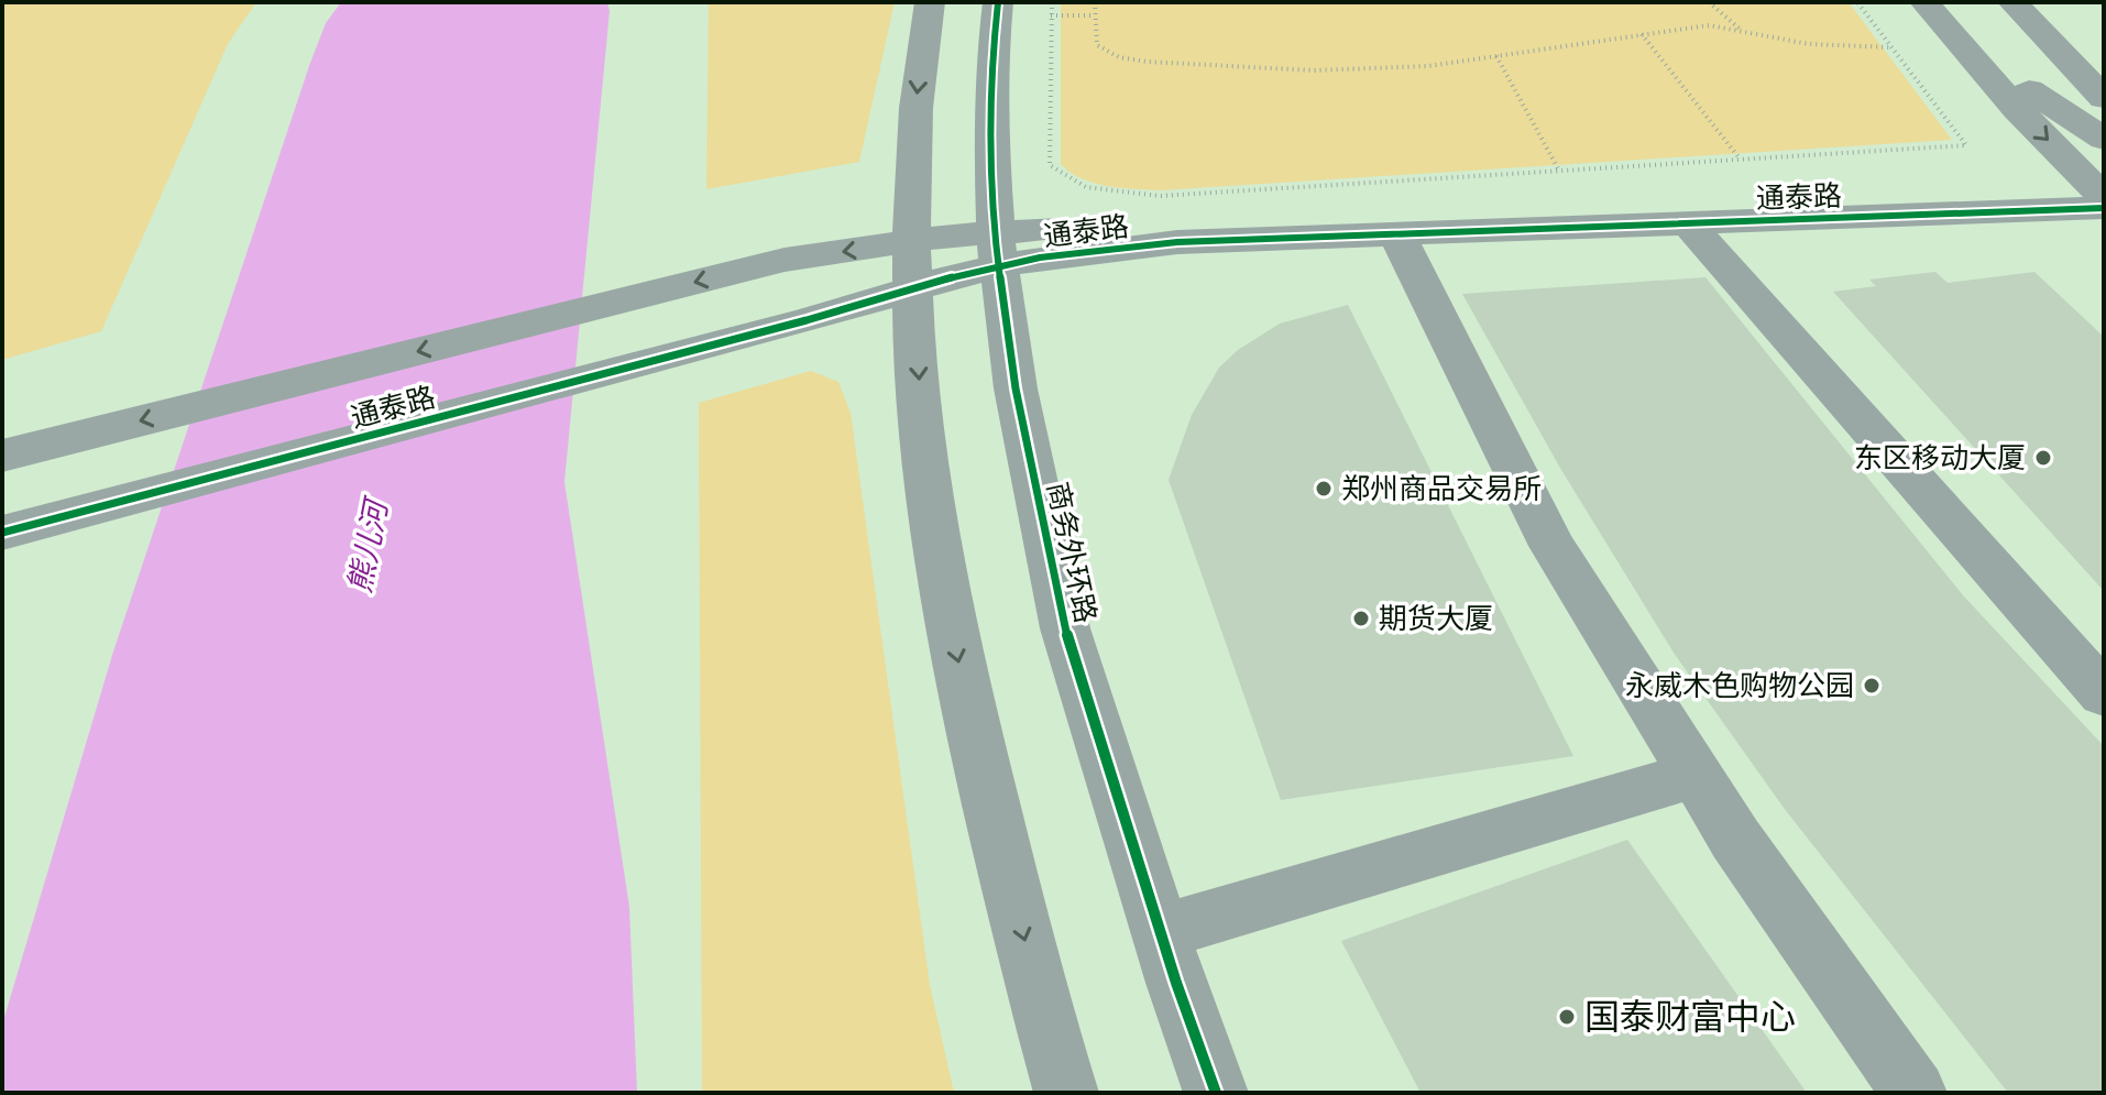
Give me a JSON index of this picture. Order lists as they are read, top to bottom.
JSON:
{
  "streets": {
    "street": ["通泰路", "商务外环路"]
  },
  "crossings": [
    ["通泰路", "商务外环路"]
  ],
  "water": ["熊儿河"],
  "places": [
    "东区移动大厦",
    "郑州商品交易所",
    "期货大厦",
    "永威木色购物公园",
    "国泰财富中心"
  ]
}
